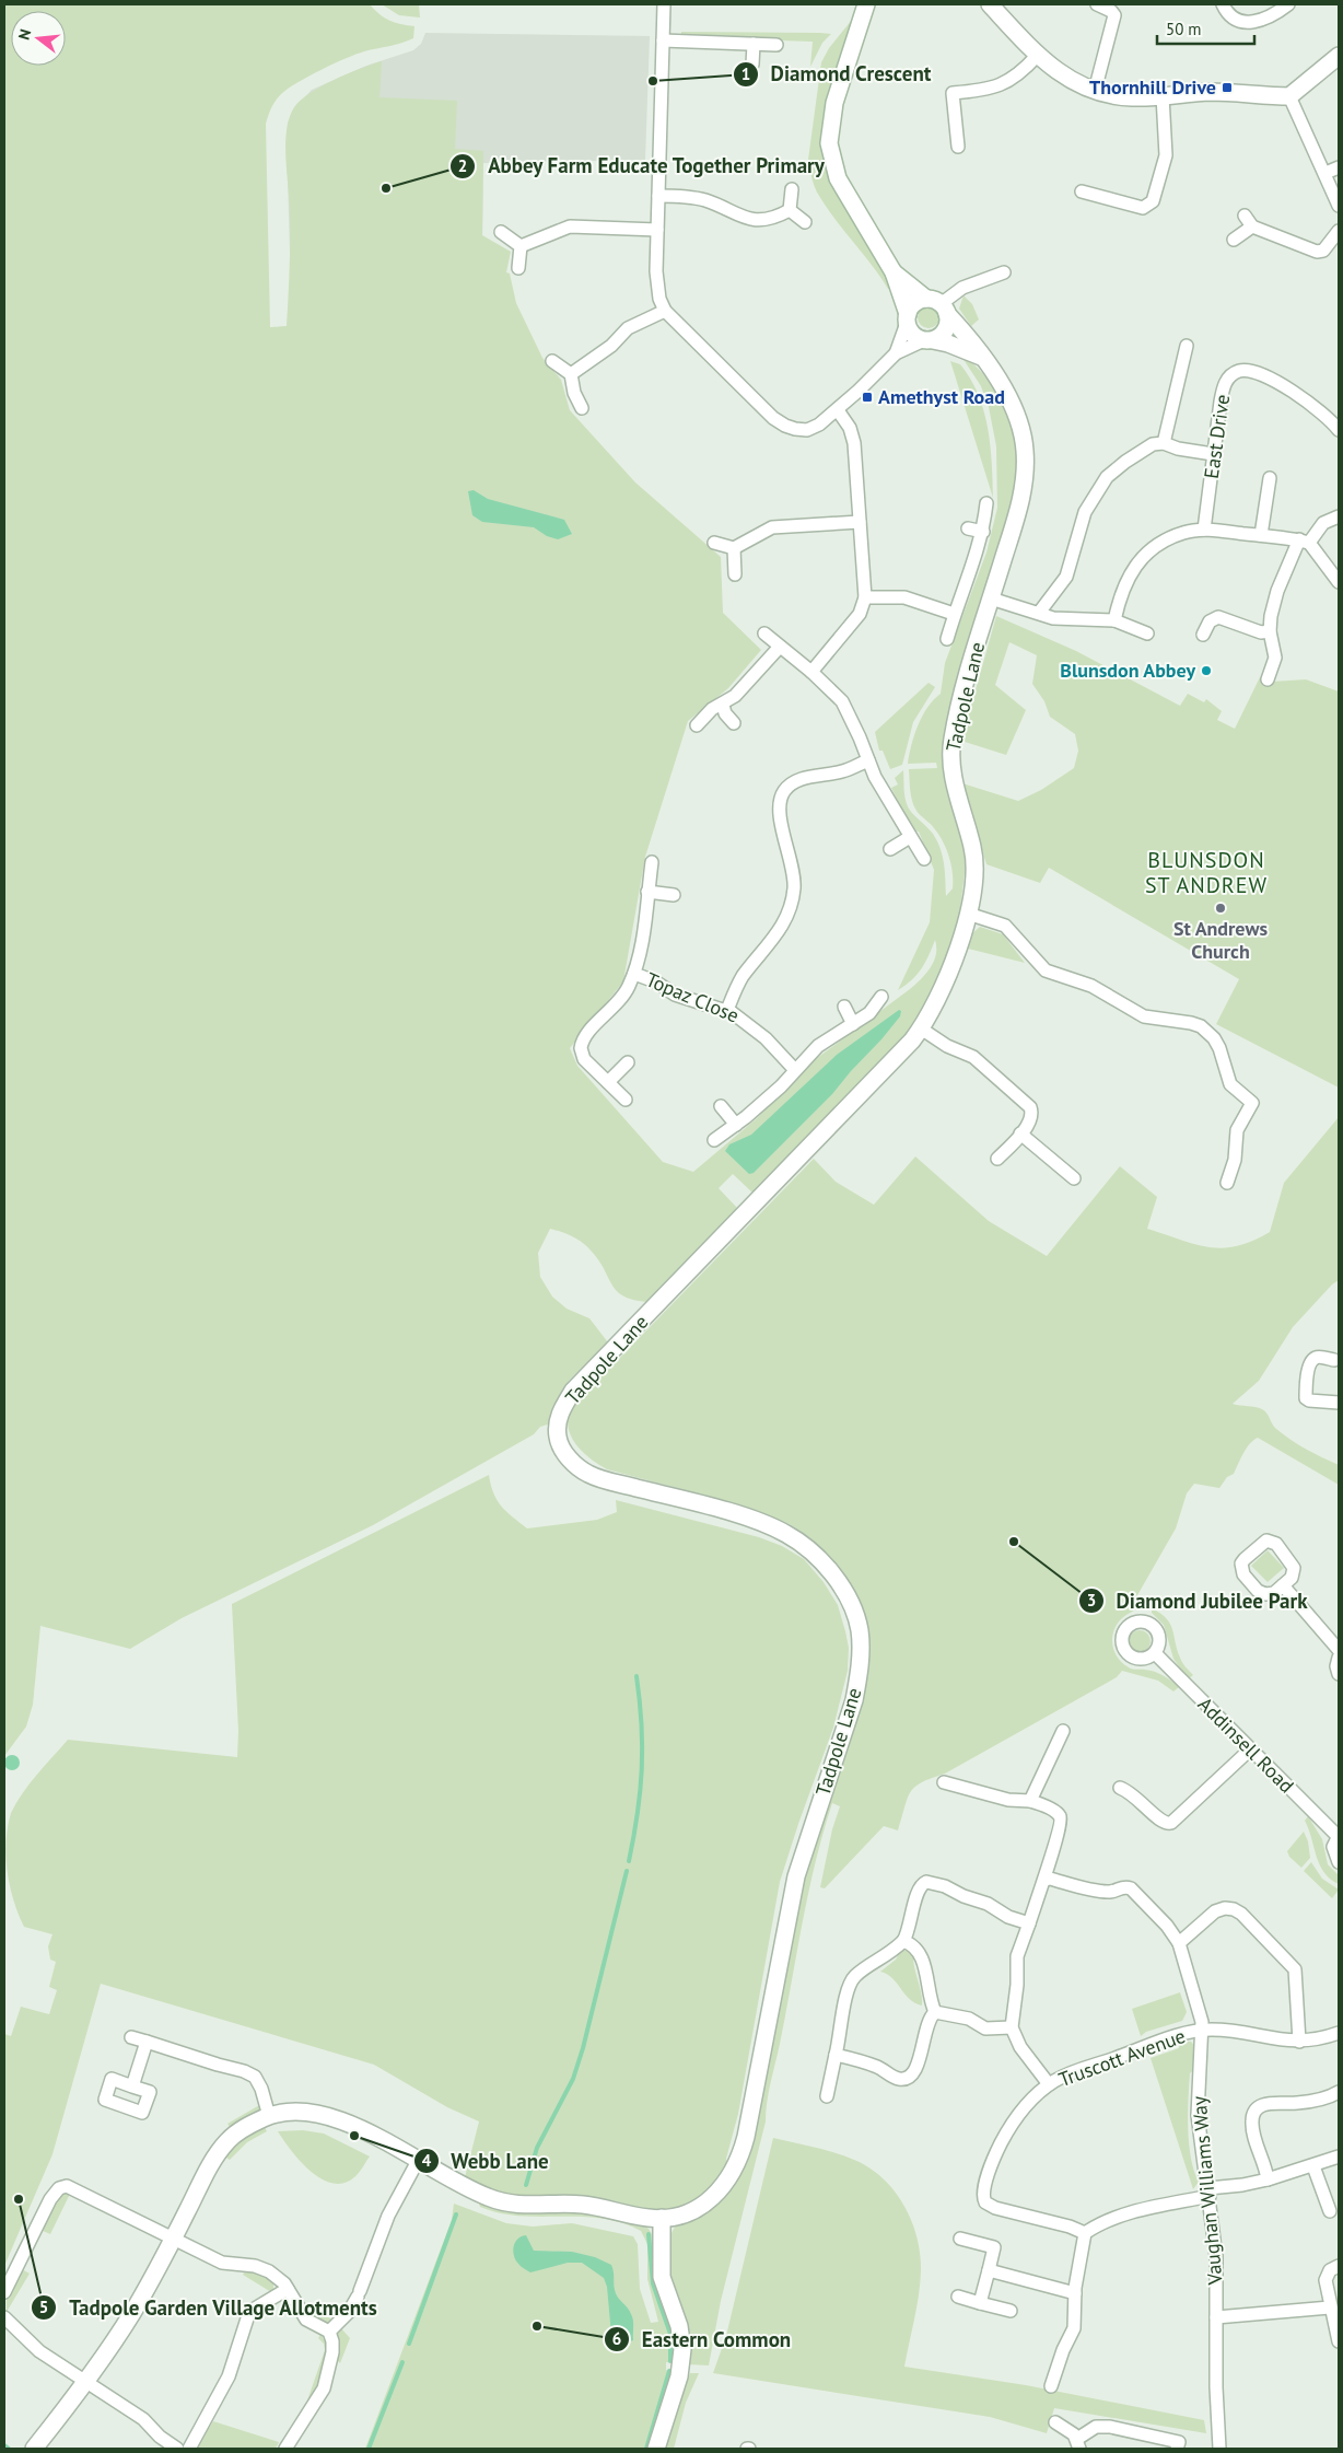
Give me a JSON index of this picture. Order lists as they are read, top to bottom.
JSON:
{
  "streets": {
    "street": [
      "East Drive",
      "Tadpole Lane",
      "Topaz Close",
      "Addinsell Road",
      "Truscott Avenue",
      "Vaughan Williams Way"
    ]
  },
  "crossings": [
    ["Truscott Avenue", "Vaughan Williams Way"]
  ],
  "districts": ["BLUNSDON ST ANDREW"],
  "places": {
    "other": [
      "Diamond Crescent",
      "Abbey Farm Educate Together Primary",
      "Blunsdon Abbey",
      "St Andrews Church",
      "Diamond Jubilee Park",
      "Webb Lane",
      "Tadpole Garden Village Allotments",
      "Eastern Common"
    ],
    "transit": ["Thornhill Drive", "Amethyst Road"]
  },
  "scale_bar": "50 m",
  "north": "left"
}
